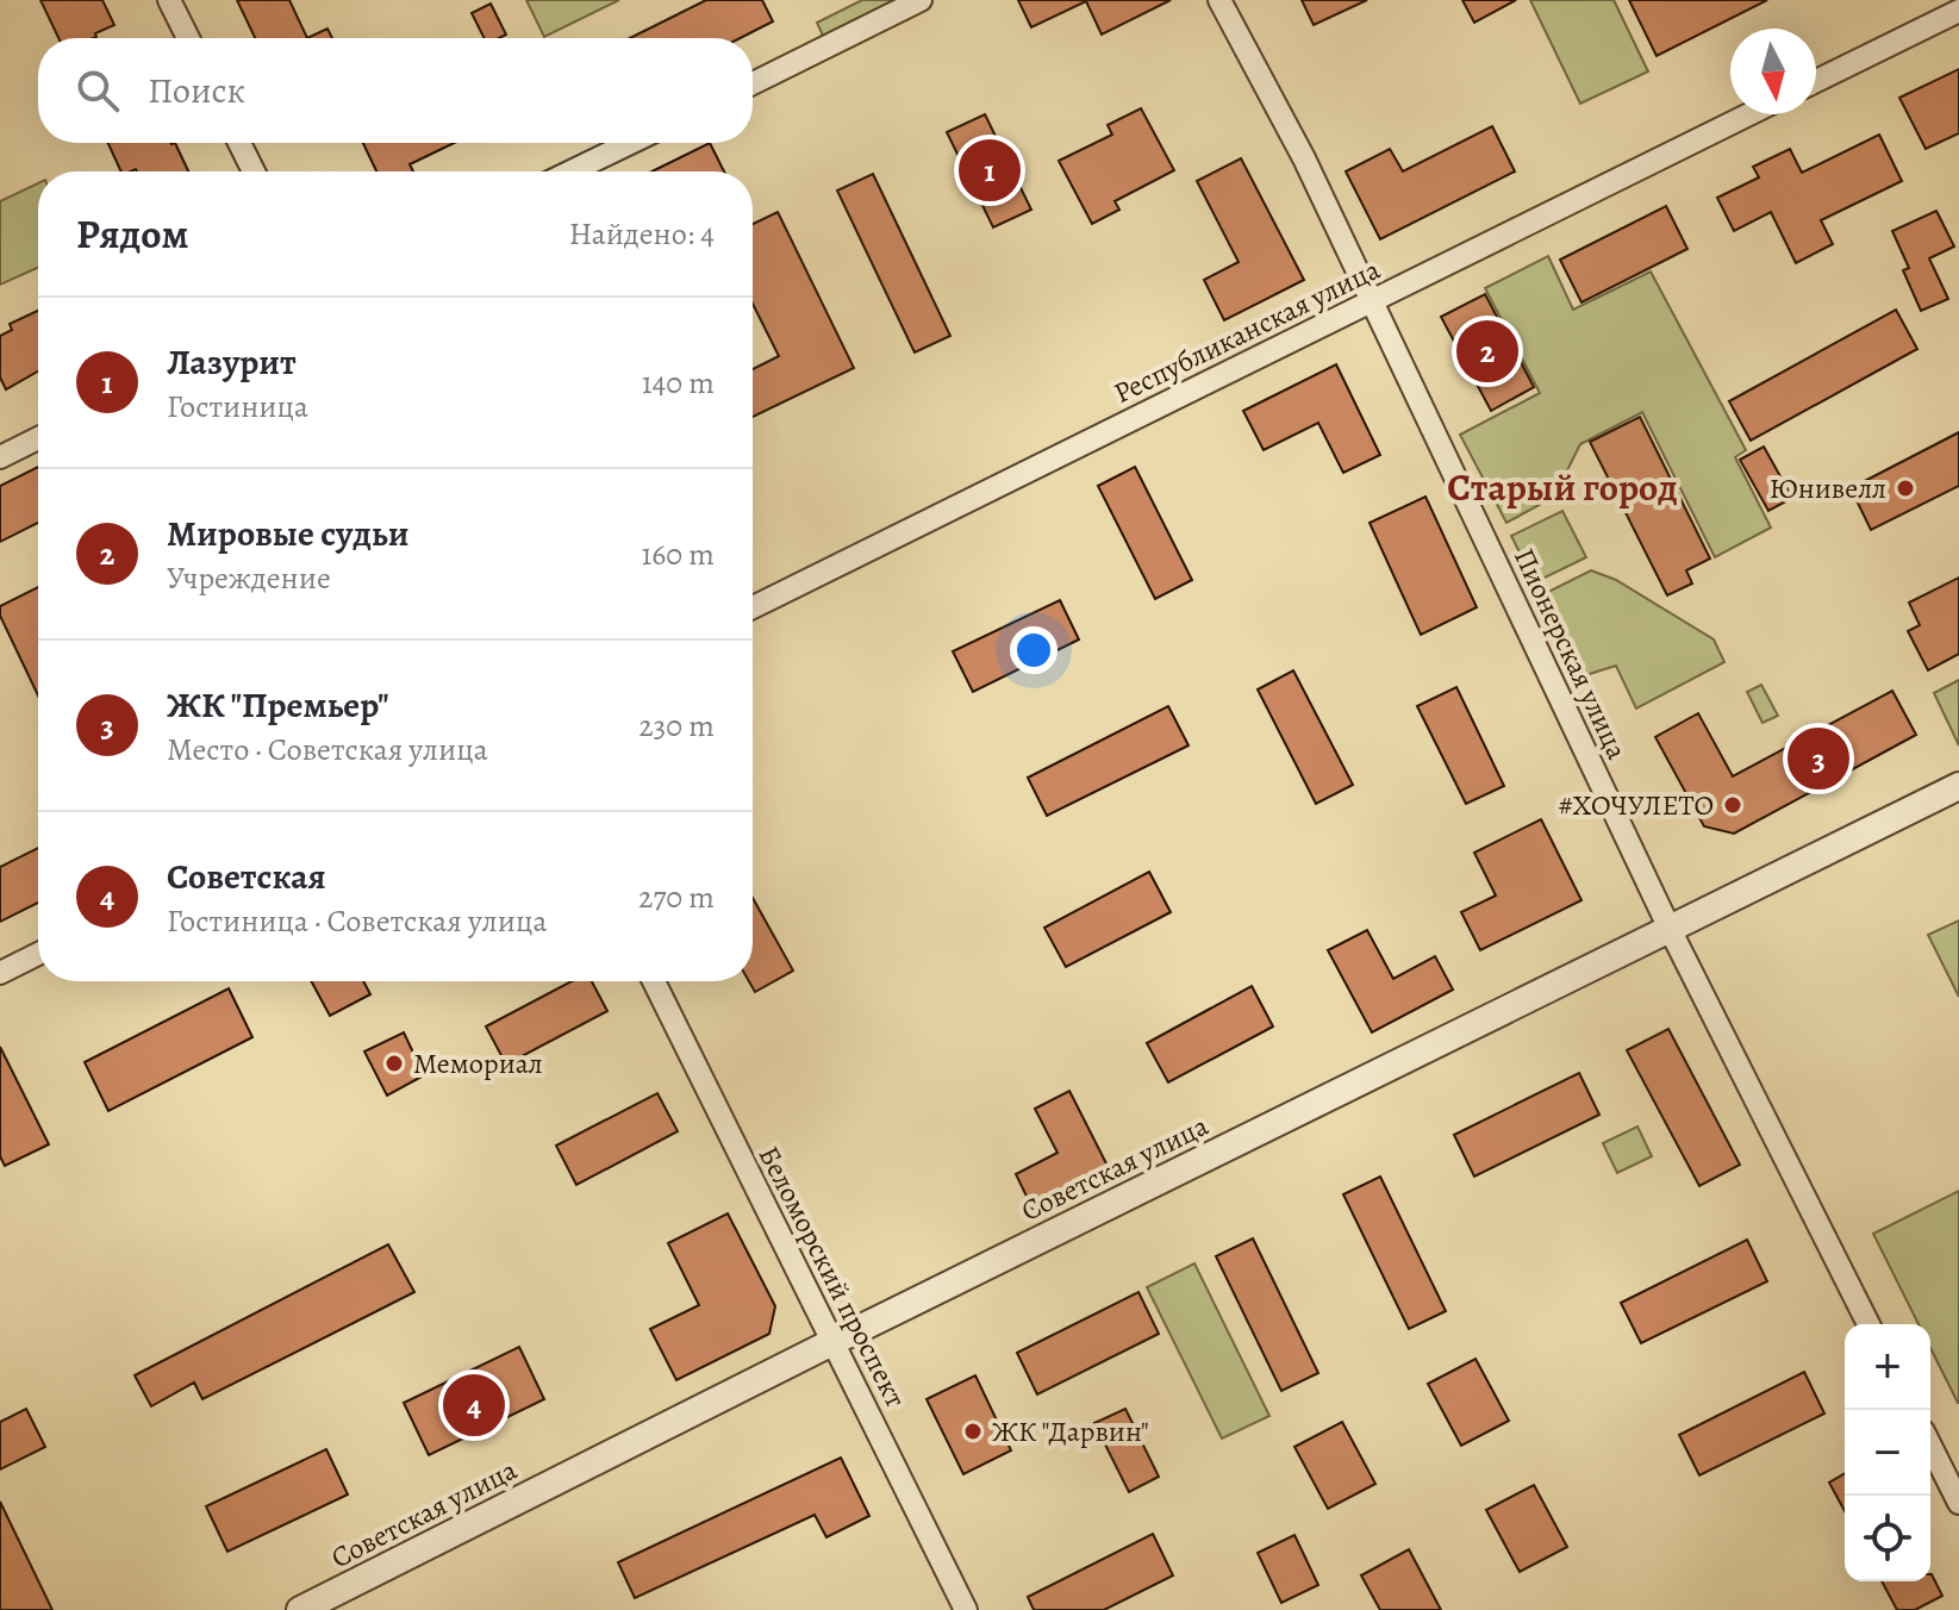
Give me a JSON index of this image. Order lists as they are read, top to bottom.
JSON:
{
  "streets": {
    "street": [
      "Республиканская улица",
      "Пионерская улица",
      "Советская улица",
      "Беломорский проспект"
    ]
  },
  "crossings": [
    ["Республиканская улица", "Пионерская улица"],
    ["Пионерская улица", "Советская улица"],
    ["Советская улица", "Беломорский проспект"]
  ],
  "districts": ["Старый город"],
  "places": [
    "Юнивелл",
    "#ХОЧУЛЕТО",
    "Мемориал",
    "ЖК \"Дарвин\""
  ],
  "north": "bottom",
  "page": {
    "search": "Поиск",
    "pins": [
      "1",
      "2",
      "3",
      "4"
    ],
    "heading": ["Рядом", "Найдено: 4"],
    "list": [
      {
        "mark": "1",
        "name": "Лазурит",
        "note": "Гостиница",
        "value": "140 m"
      },
      {
        "mark": "2",
        "name": "Мировые судьи",
        "note": "Учреждение",
        "value": "160 m"
      },
      {
        "mark": "3",
        "name": "ЖК \"Премьер\"",
        "note": "Место · Советская улица",
        "value": "230 m"
      },
      {
        "mark": "4",
        "name": "Советская",
        "note": "Гостиница · Советская улица",
        "value": "270 m"
      }
    ],
    "map_buttons": ["+", "−"]
  }
}
